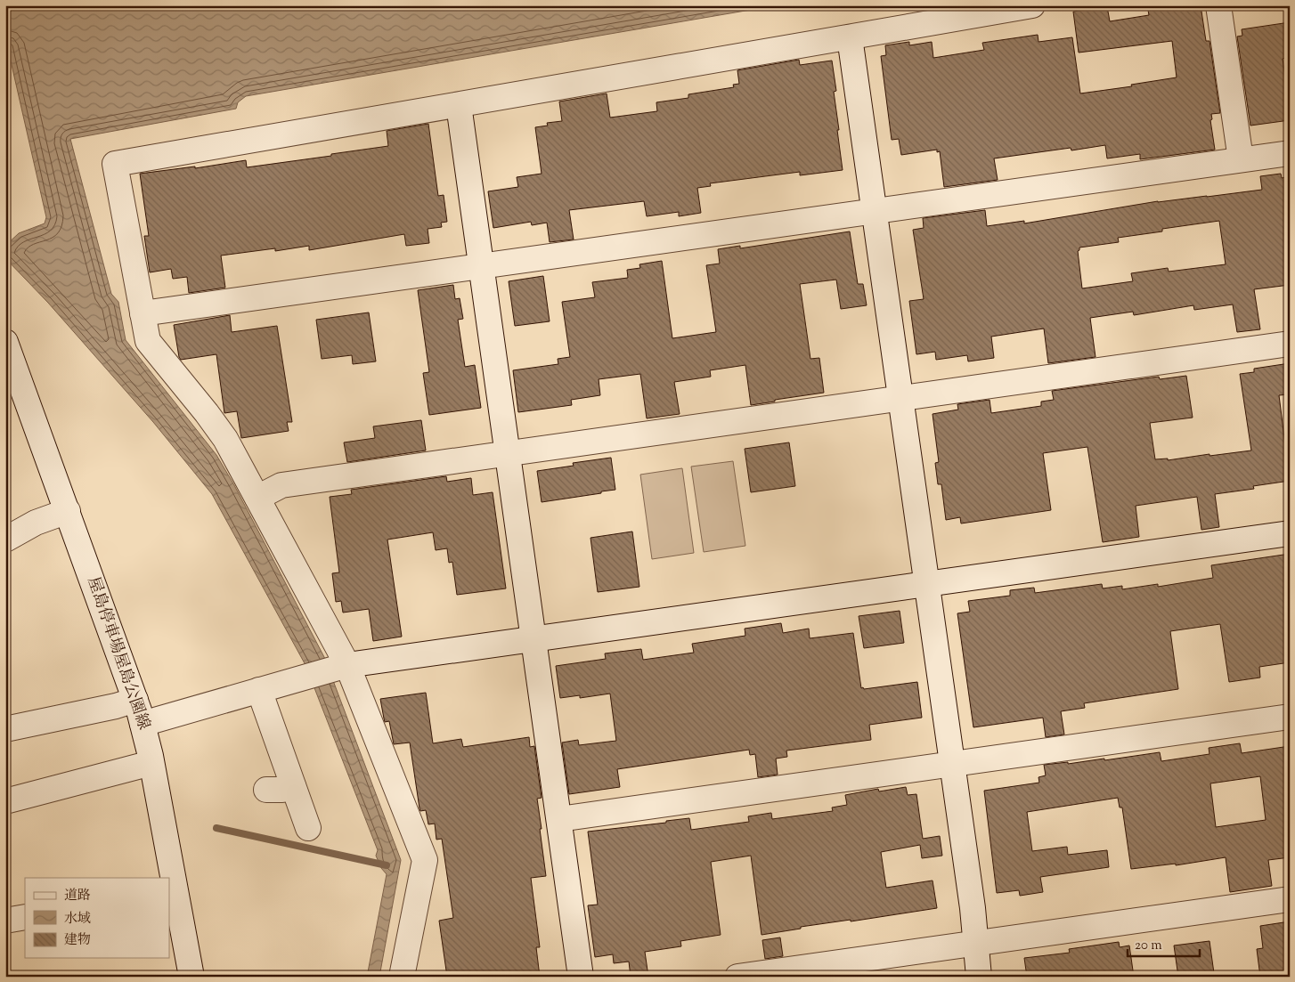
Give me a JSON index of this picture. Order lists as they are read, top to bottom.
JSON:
{
  "streets": {
    "street": ["屋島停車場屋島公園線"]
  },
  "legend": ["道路", "水域", "建物"],
  "scale_bar": "20 m"
}
